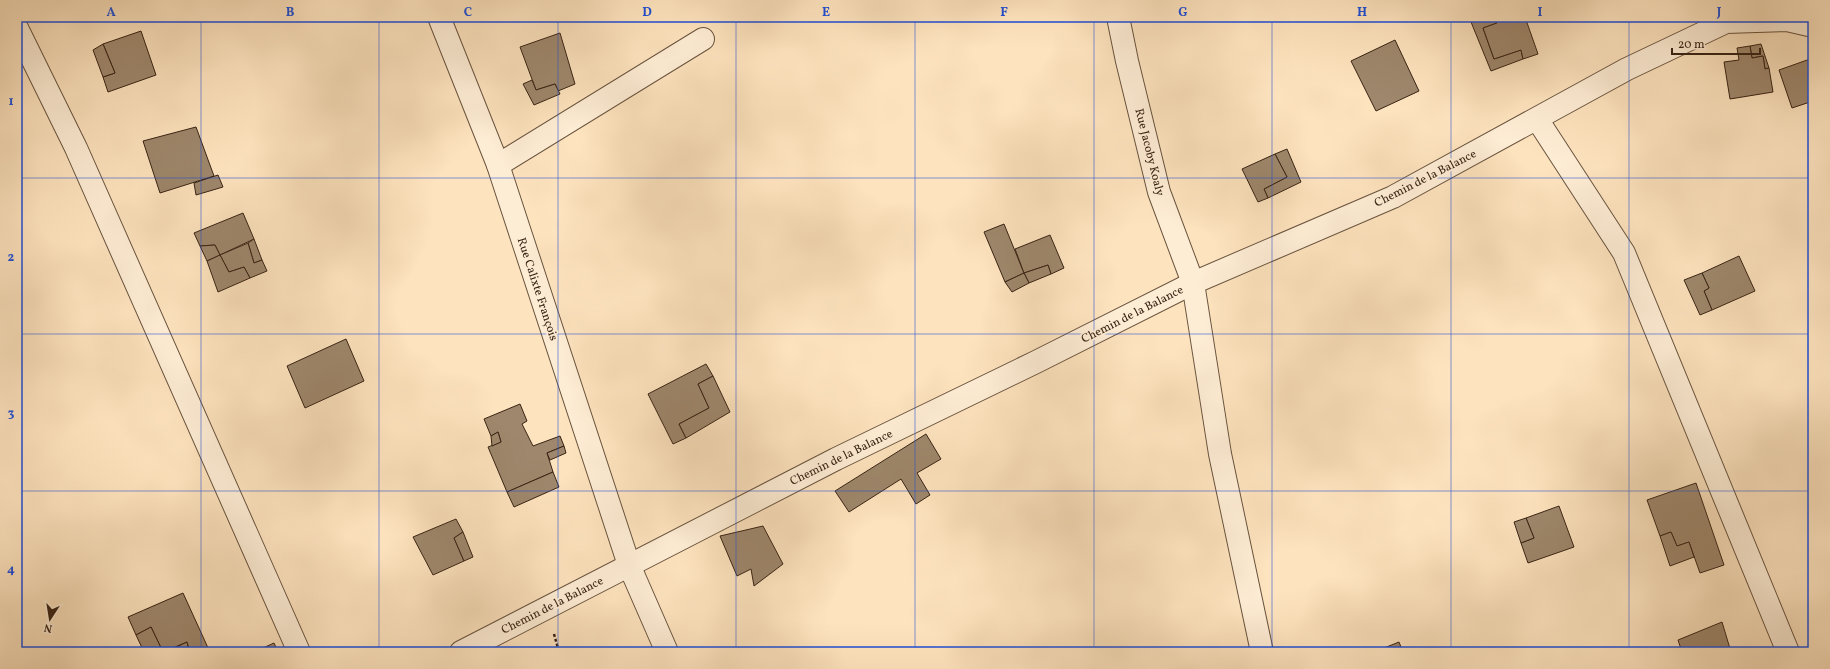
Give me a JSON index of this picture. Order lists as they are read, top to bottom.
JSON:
{
  "streets": {
    "street": ["Rue Jacoby Koaly", "Chemin de la Balance", "Rue Calixte François"]
  },
  "crossings": [
    ["Rue Jacoby Koaly", "Chemin de la Balance"],
    ["Chemin de la Balance", "Rue Calixte François"]
  ],
  "scale_bar": "20 m",
  "north": "bottom",
  "grid": {
    "columns": [
      "A",
      "B",
      "C",
      "D",
      "E",
      "F",
      "G",
      "H",
      "I",
      "J"
    ],
    "rows": [
      "1",
      "2",
      "3",
      "4"
    ]
  }
}
